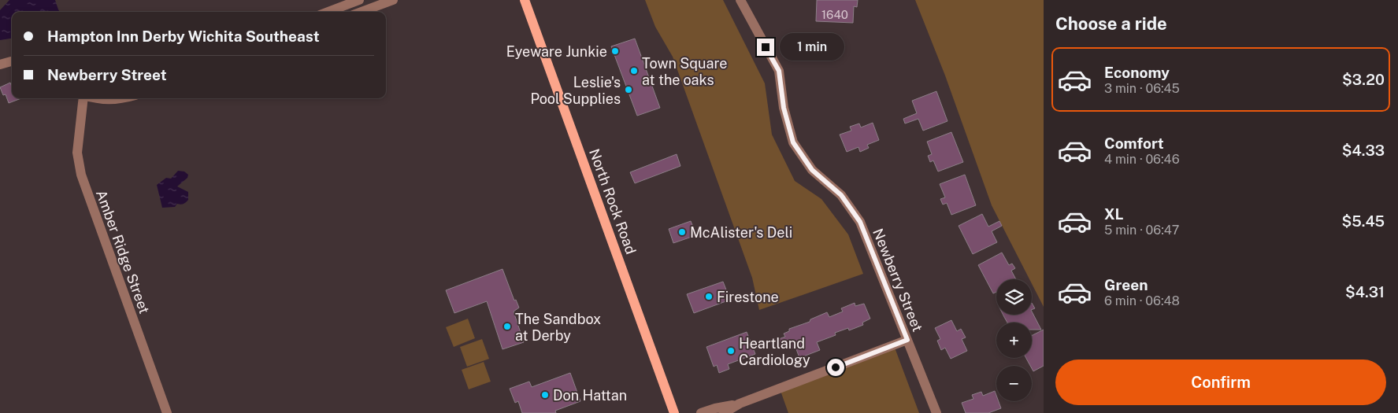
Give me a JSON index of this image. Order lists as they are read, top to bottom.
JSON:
{
  "streets": {
    "main road": ["North Rock Road"],
    "street": ["Amber Ridge Street", "Newberry Street"]
  },
  "places": [
    "Eyeware Junkie",
    "Town Square at the oaks",
    "Leslie's Pool Supplies",
    "McAlister's Deli",
    "Firestone",
    "The Sandbox at Derby",
    "Heartland Cardiology",
    "Don Hattan"
  ],
  "house_numbers": ["1640"],
  "page": {
    "heading": "Choose a ride",
    "banner": ["Hampton Inn Derby Wichita Southeast", "Newberry Street"],
    "bubble": "1 min",
    "list": [
      {
        "name": "Economy",
        "note": "3 min · 06:45",
        "value": "$3.20"
      },
      {
        "name": "Comfort",
        "note": "4 min · 06:46",
        "value": "$4.33"
      },
      {
        "name": "XL",
        "note": "5 min · 06:47",
        "value": "$5.45"
      },
      {
        "name": "Green",
        "note": "6 min · 06:48",
        "value": "$4.31"
      }
    ],
    "map_buttons": ["+", "−"],
    "buttons": "Confirm"
  }
}
